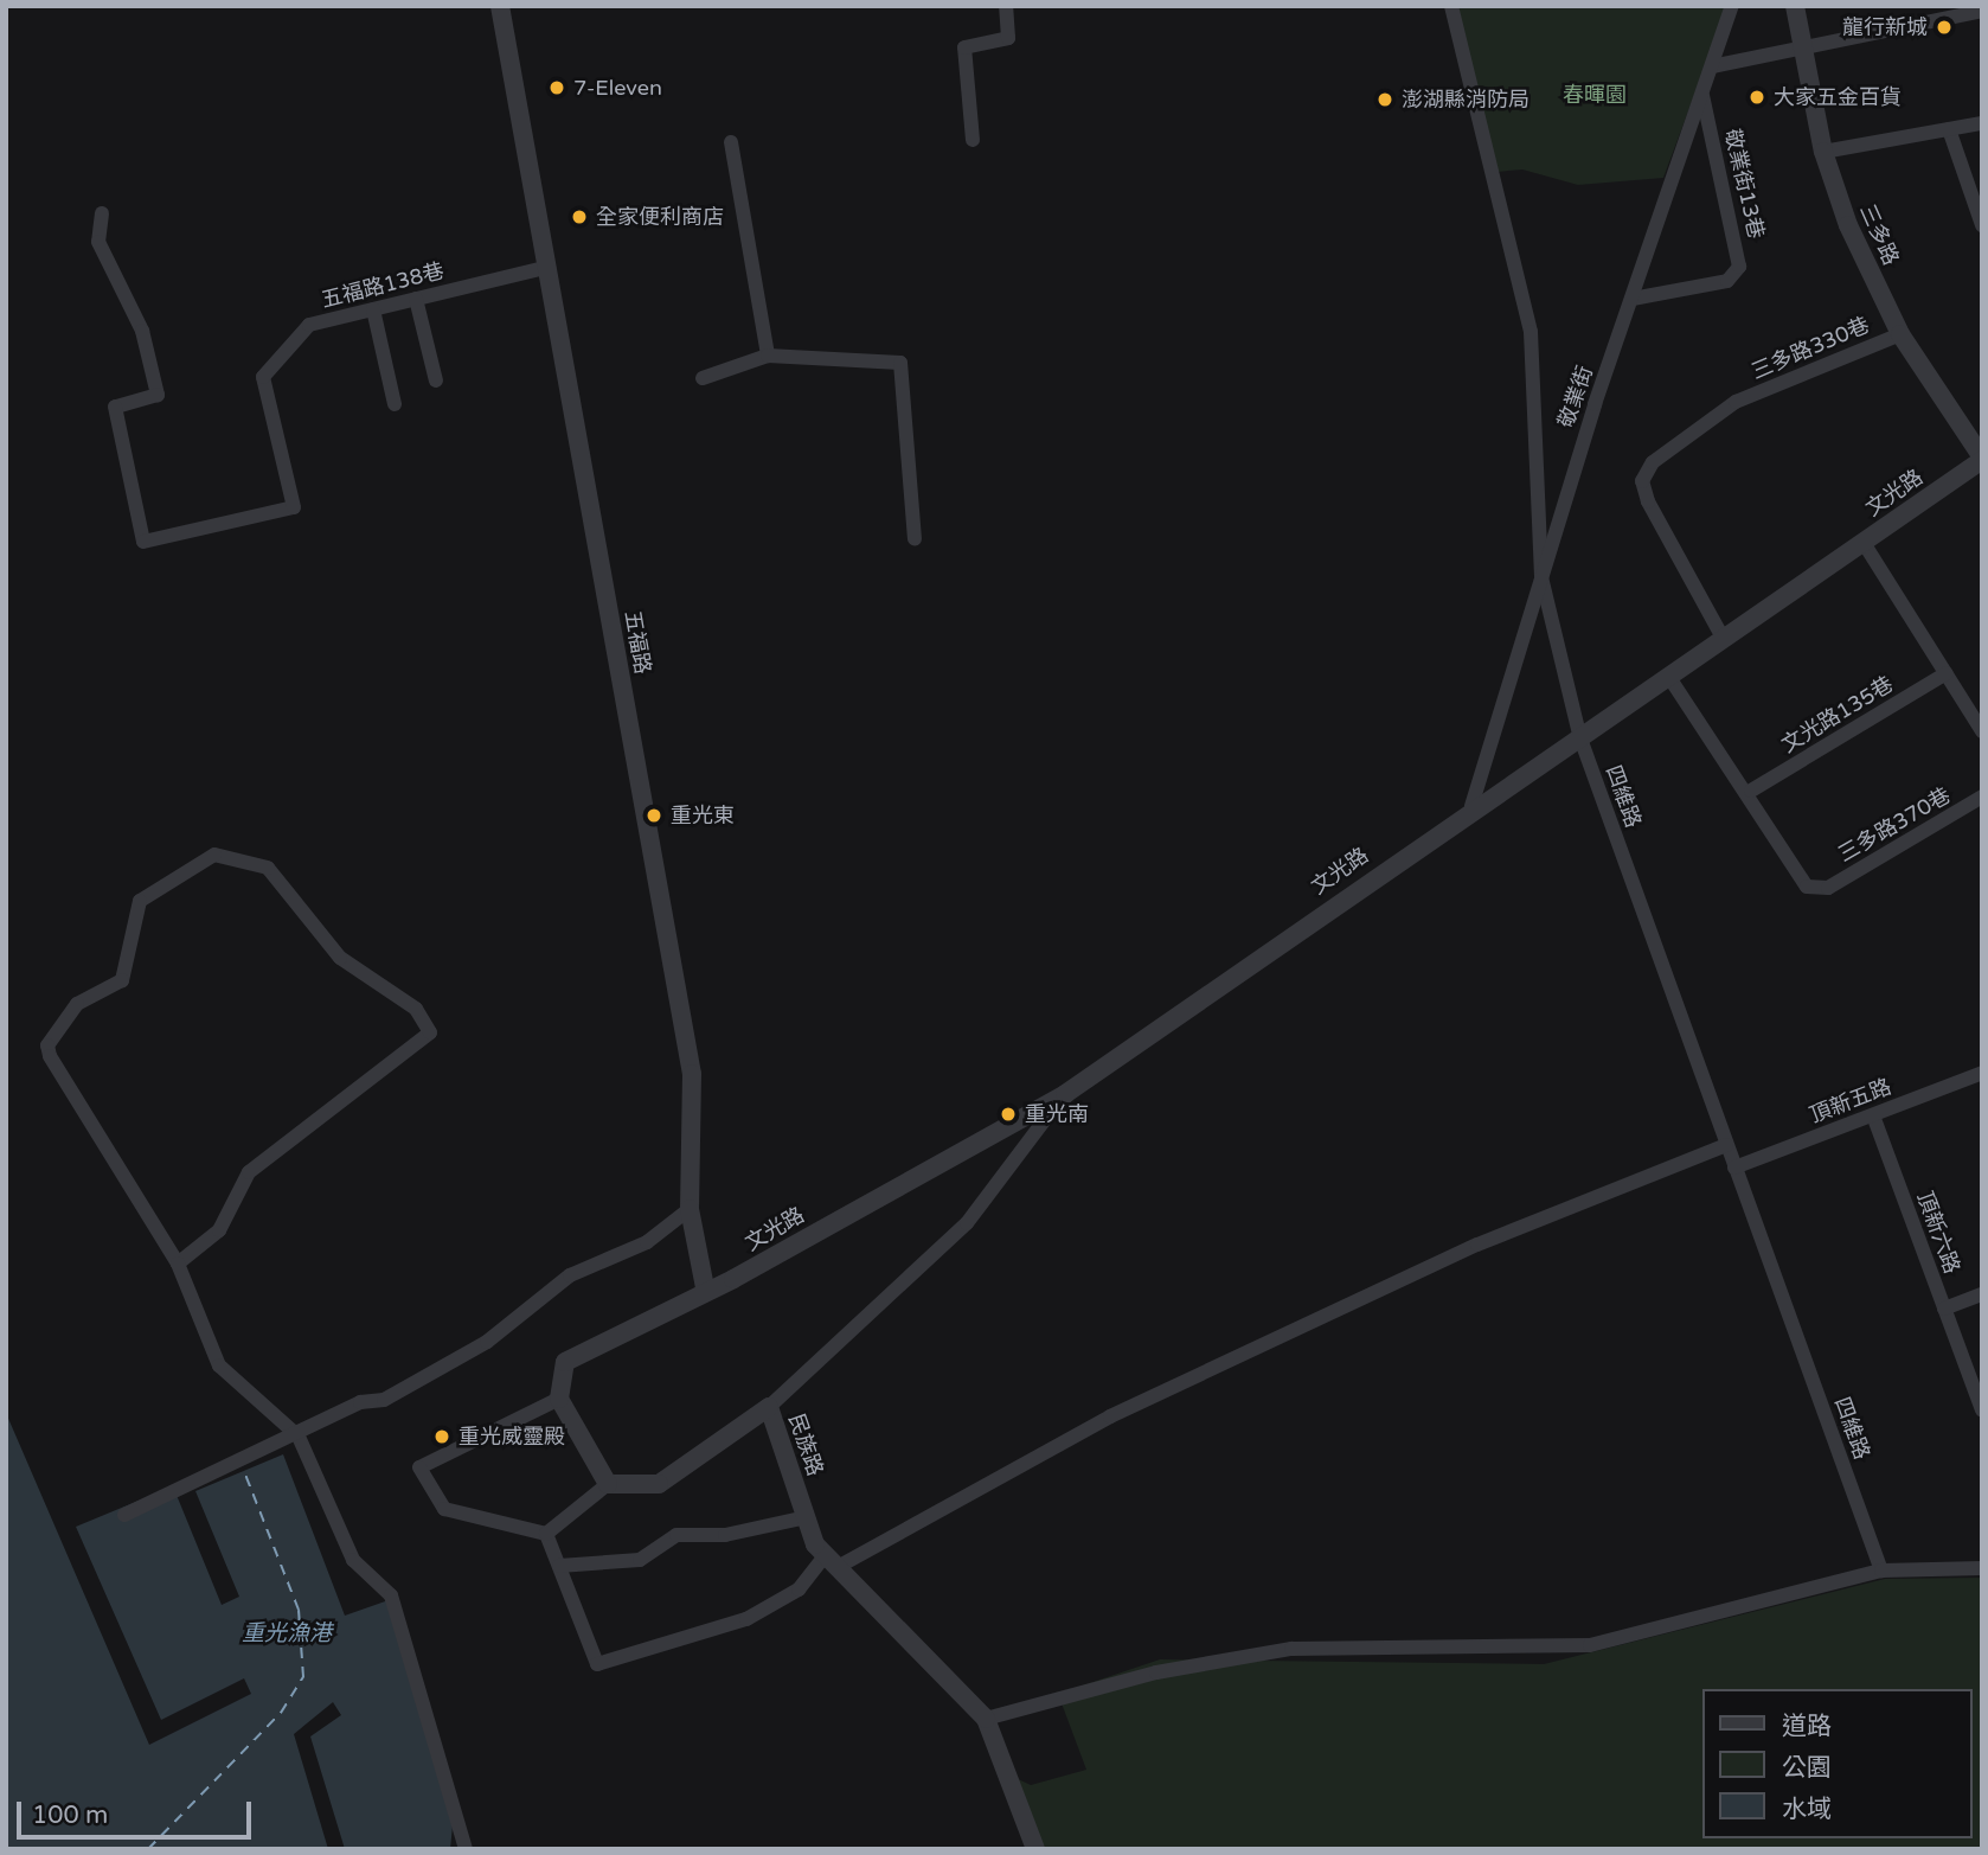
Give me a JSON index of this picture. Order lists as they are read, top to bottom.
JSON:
{
  "streets": {
    "street": [
      "敬業街13巷",
      "三多路",
      "五福路138巷",
      "三多路330巷",
      "敬業街",
      "文光路",
      "五福路",
      "文光路135巷",
      "四維路",
      "三多路370巷",
      "頂新五路",
      "頂新六路",
      "民族路"
    ]
  },
  "crossings": [
    ["敬業街13巷", "敬業街"],
    ["三多路", "三多路330巷"],
    ["三多路", "文光路"],
    ["五福路138巷", "五福路"],
    ["三多路330巷", "文光路"],
    ["敬業街", "文光路"],
    ["敬業街", "四維路"],
    ["文光路", "五福路"],
    ["文光路", "四維路"],
    ["文光路", "民族路"],
    ["文光路135巷", "三多路370巷"],
    ["四維路", "頂新五路"],
    ["頂新五路", "頂新六路"]
  ],
  "water": ["重光漁港"],
  "parks": ["春暉園"],
  "places": [
    "龍行新城",
    "7-Eleven",
    "大家五金百貨",
    "澎湖縣消防局",
    "全家便利商店",
    "重光東",
    "重光南",
    "重光威靈殿"
  ],
  "legend": ["道路", "公園", "水域"],
  "scale_bar": "100 m"
}
